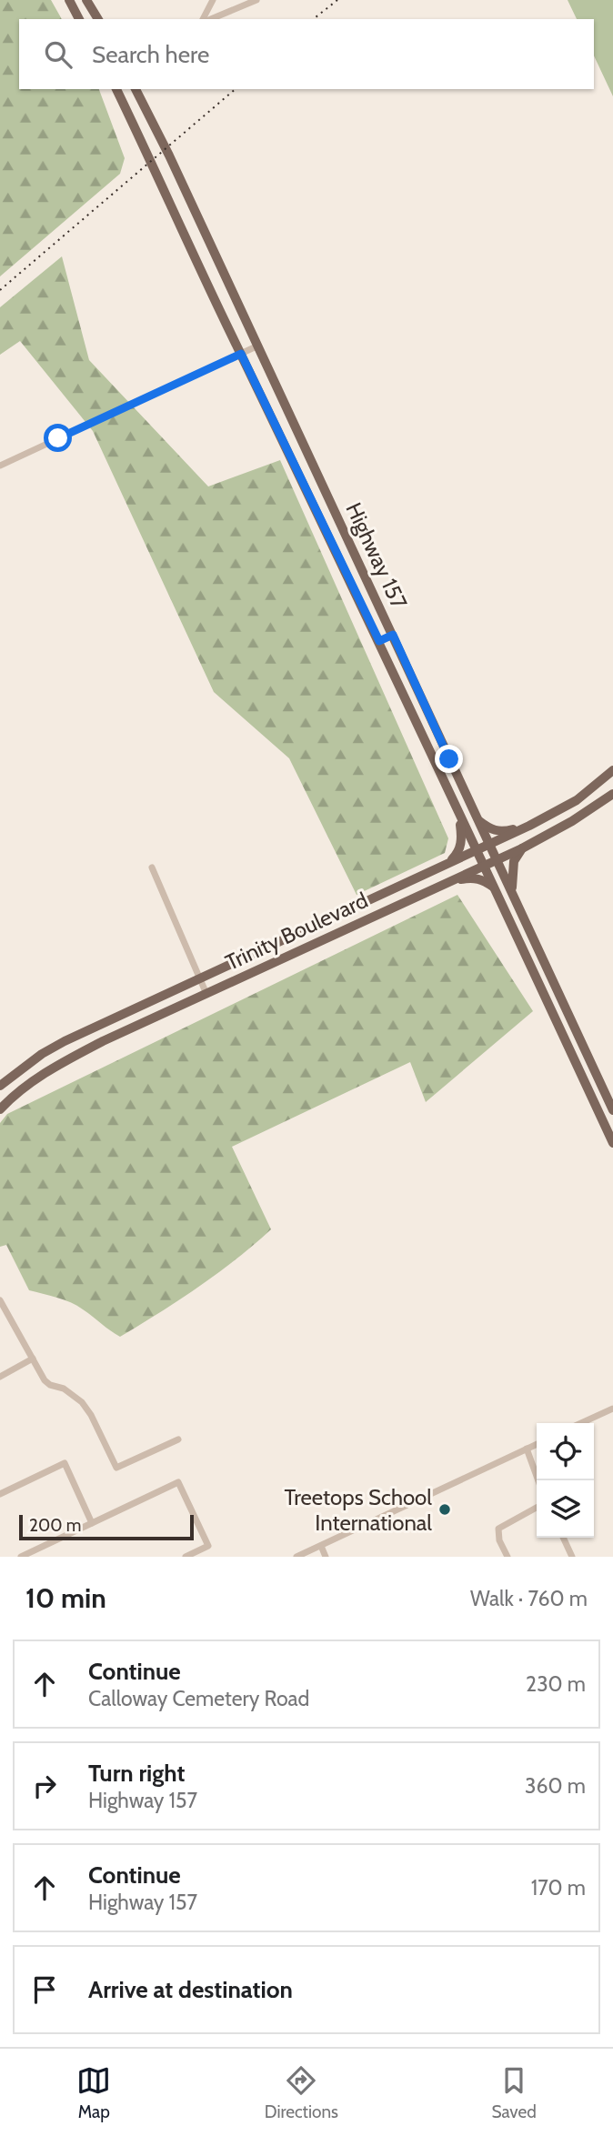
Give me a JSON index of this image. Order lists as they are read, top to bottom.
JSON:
{
  "streets": {
    "main road": ["Highway 157", "Trinity Boulevard"]
  },
  "crossings": [
    ["Highway 157", "Trinity Boulevard"]
  ],
  "places": ["Treetops School International"],
  "scale_bar": "200 m",
  "page": {
    "search": "Search here",
    "scale": "200 m",
    "heading": ["10 min", "Walk · 760 m"],
    "list": [
      ["Continue", "Calloway Cemetery Road", "230 m"],
      ["Turn right", "Highway 157", "360 m"],
      ["Continue", "Highway 157", "170 m"],
      "Arrive at destination"
    ],
    "nav": ["Map", "Directions", "Saved"]
  }
}
